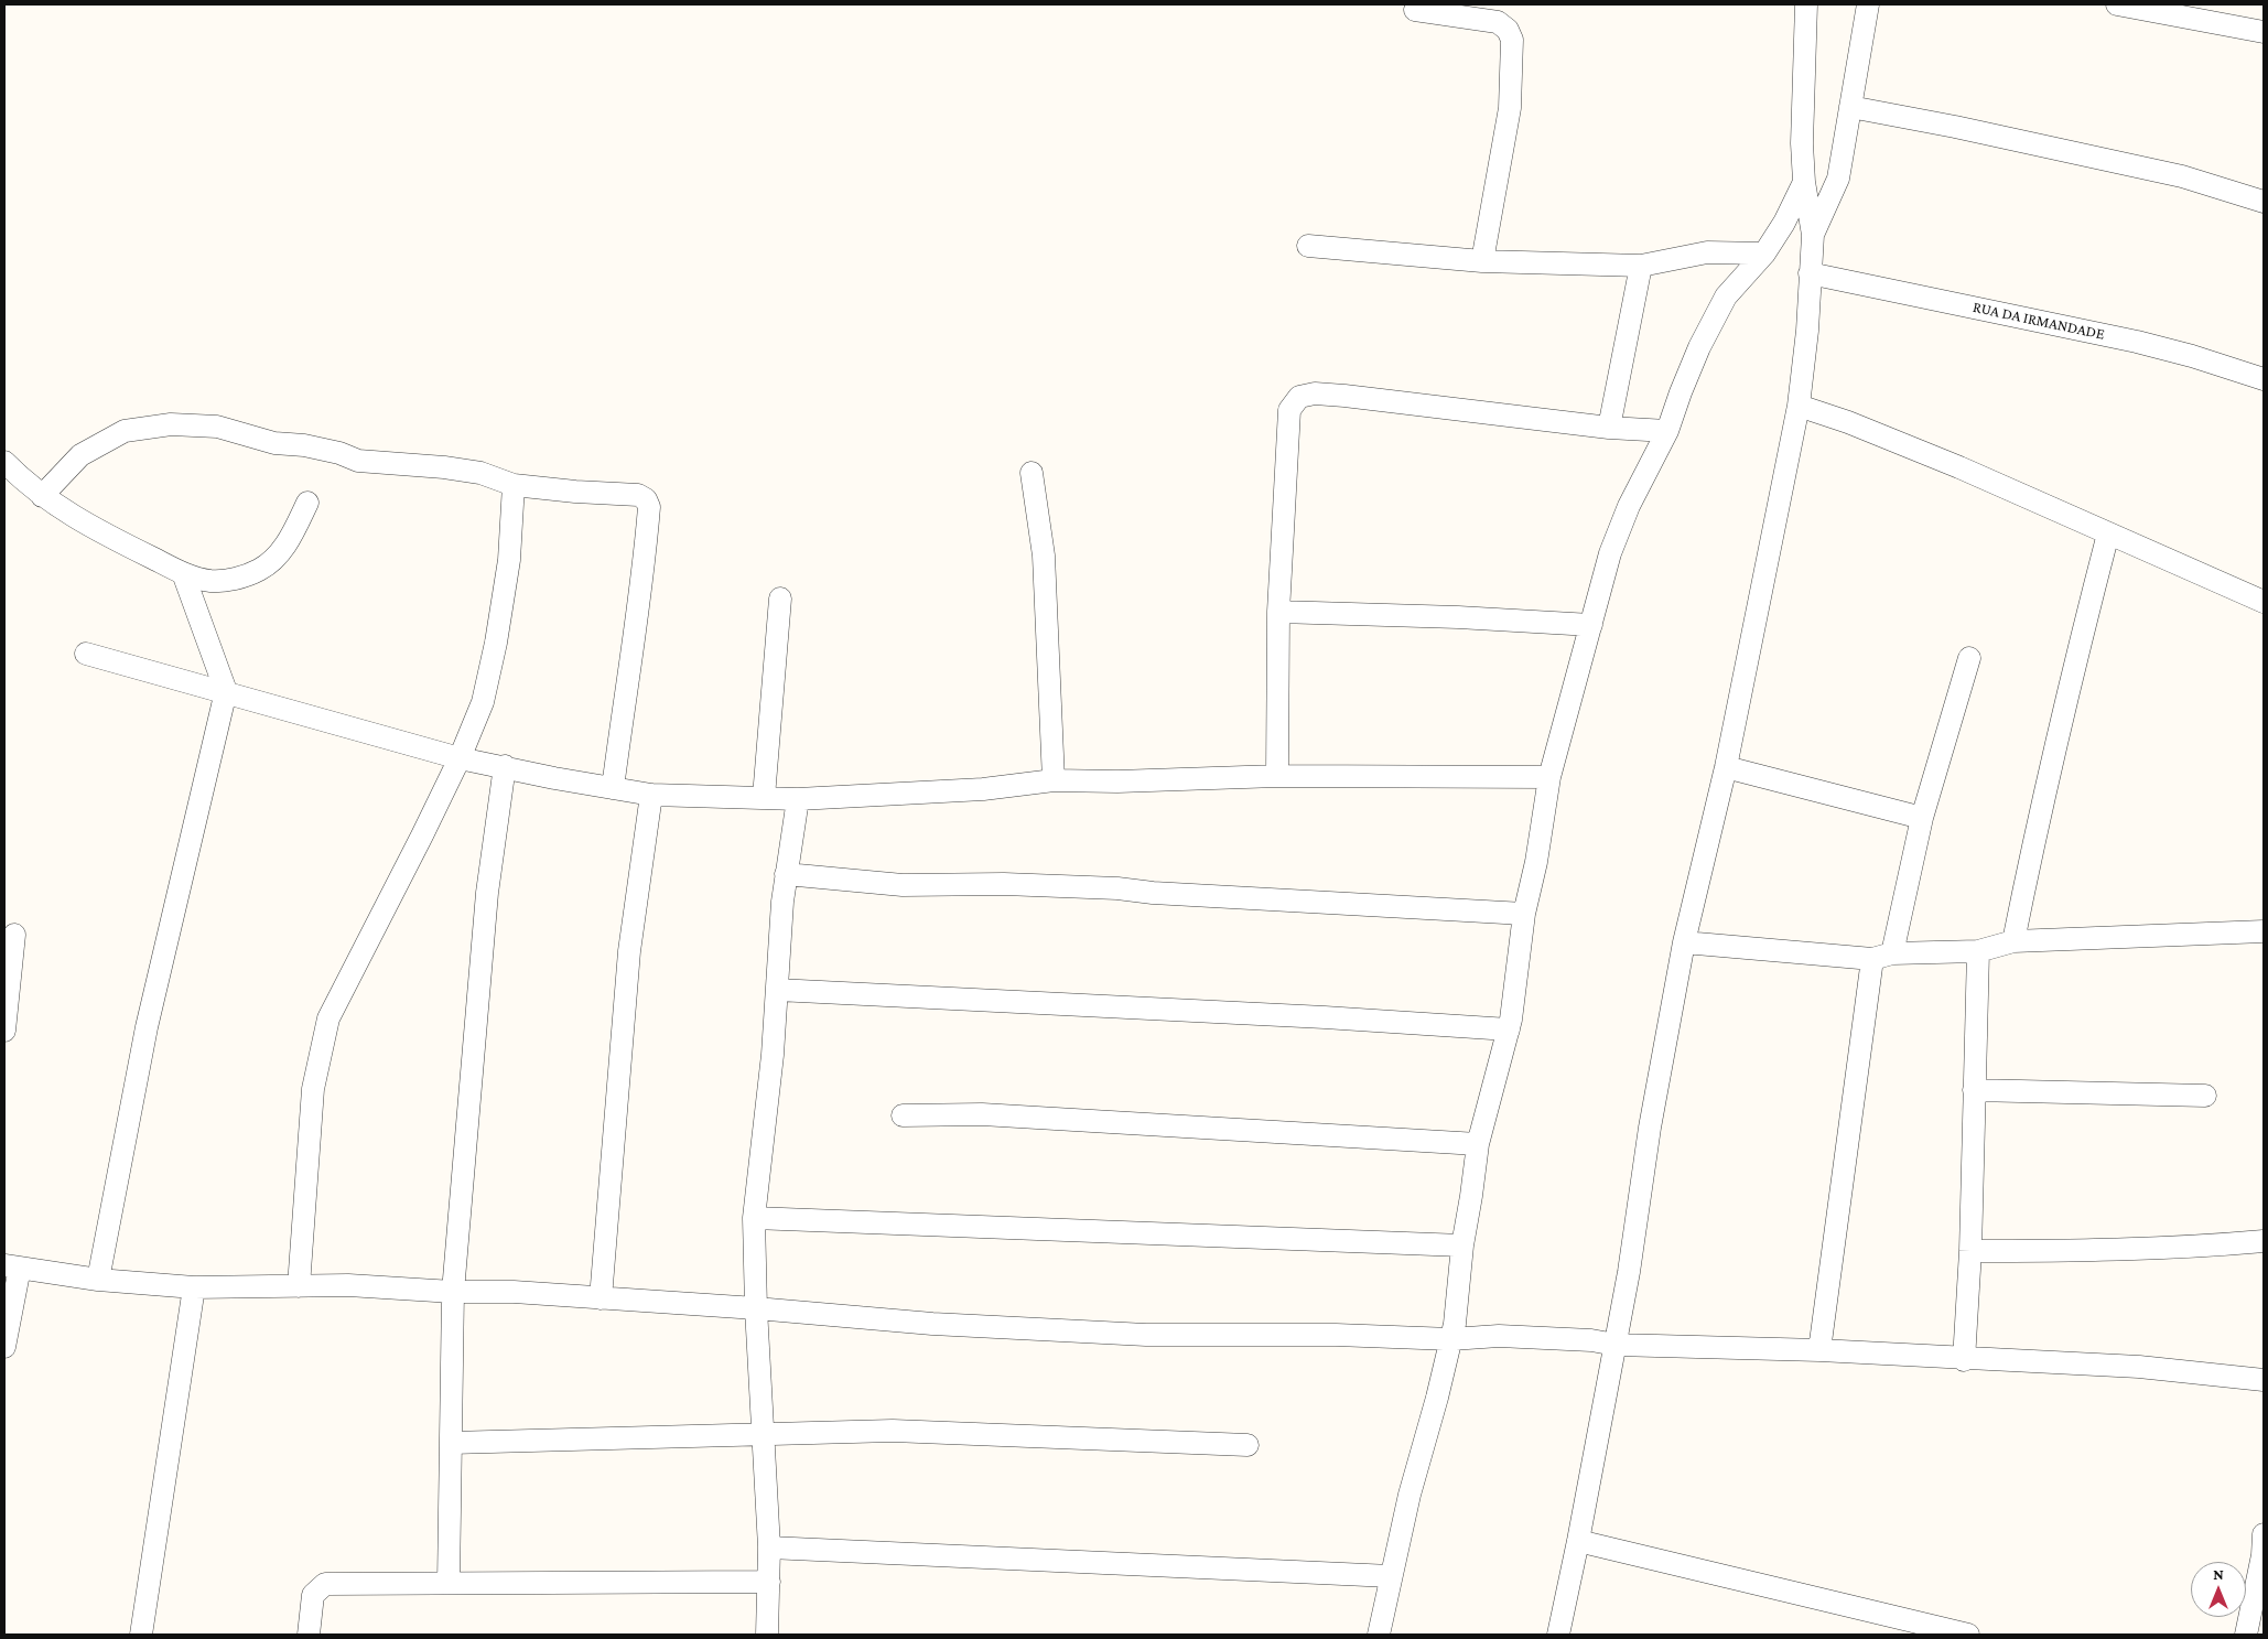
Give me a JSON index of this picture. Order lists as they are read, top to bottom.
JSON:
{
  "streets": {
    "street": ["RUA DA IRMANDADE"]
  },
  "north": "top"
}
